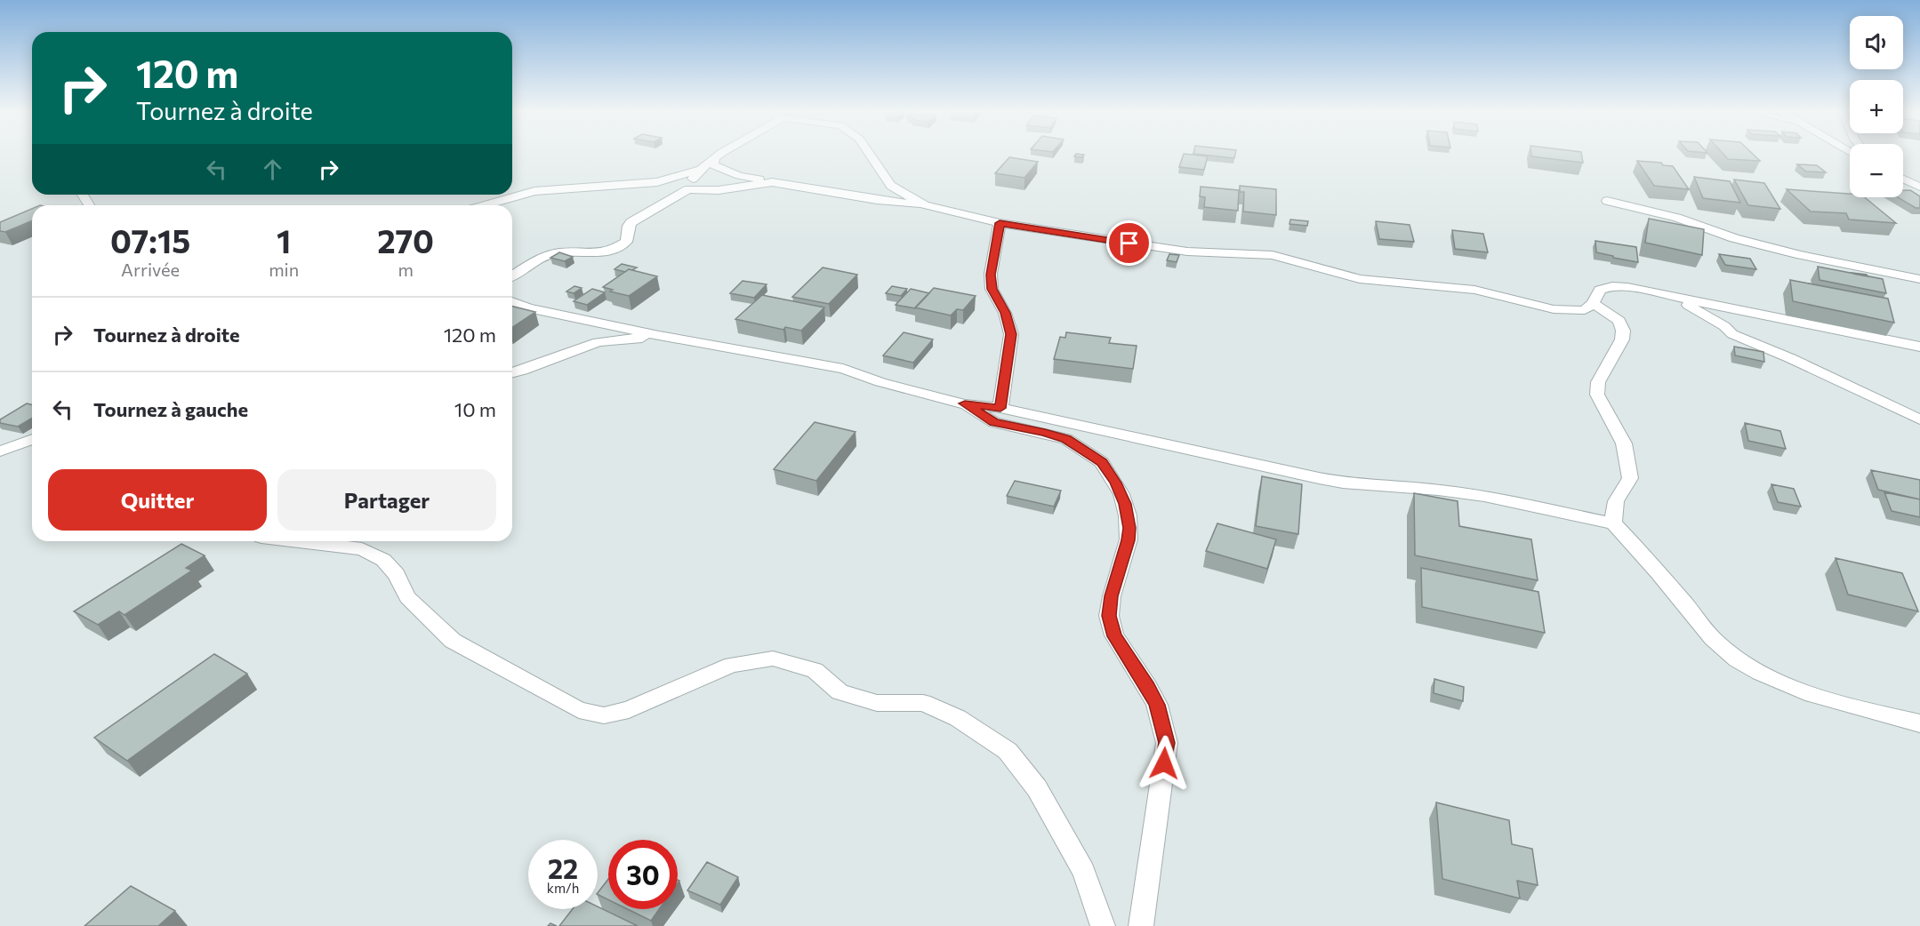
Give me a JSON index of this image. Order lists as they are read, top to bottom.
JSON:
{
  "page": {
    "map_buttons": ["+", "−"],
    "turn": ["120 m", "Tournez à droite"],
    "eta": [
      "07:15",
      "Arrivée",
      "1",
      "min",
      "270",
      "m"
    ],
    "list": [
      {
        "name": "Tournez à droite",
        "value": "120 m"
      },
      {
        "name": "Tournez à gauche",
        "value": "10 m"
      }
    ],
    "buttons": ["Quitter", "Partager"],
    "speed": "22 km/h",
    "limit": "30"
  }
}
